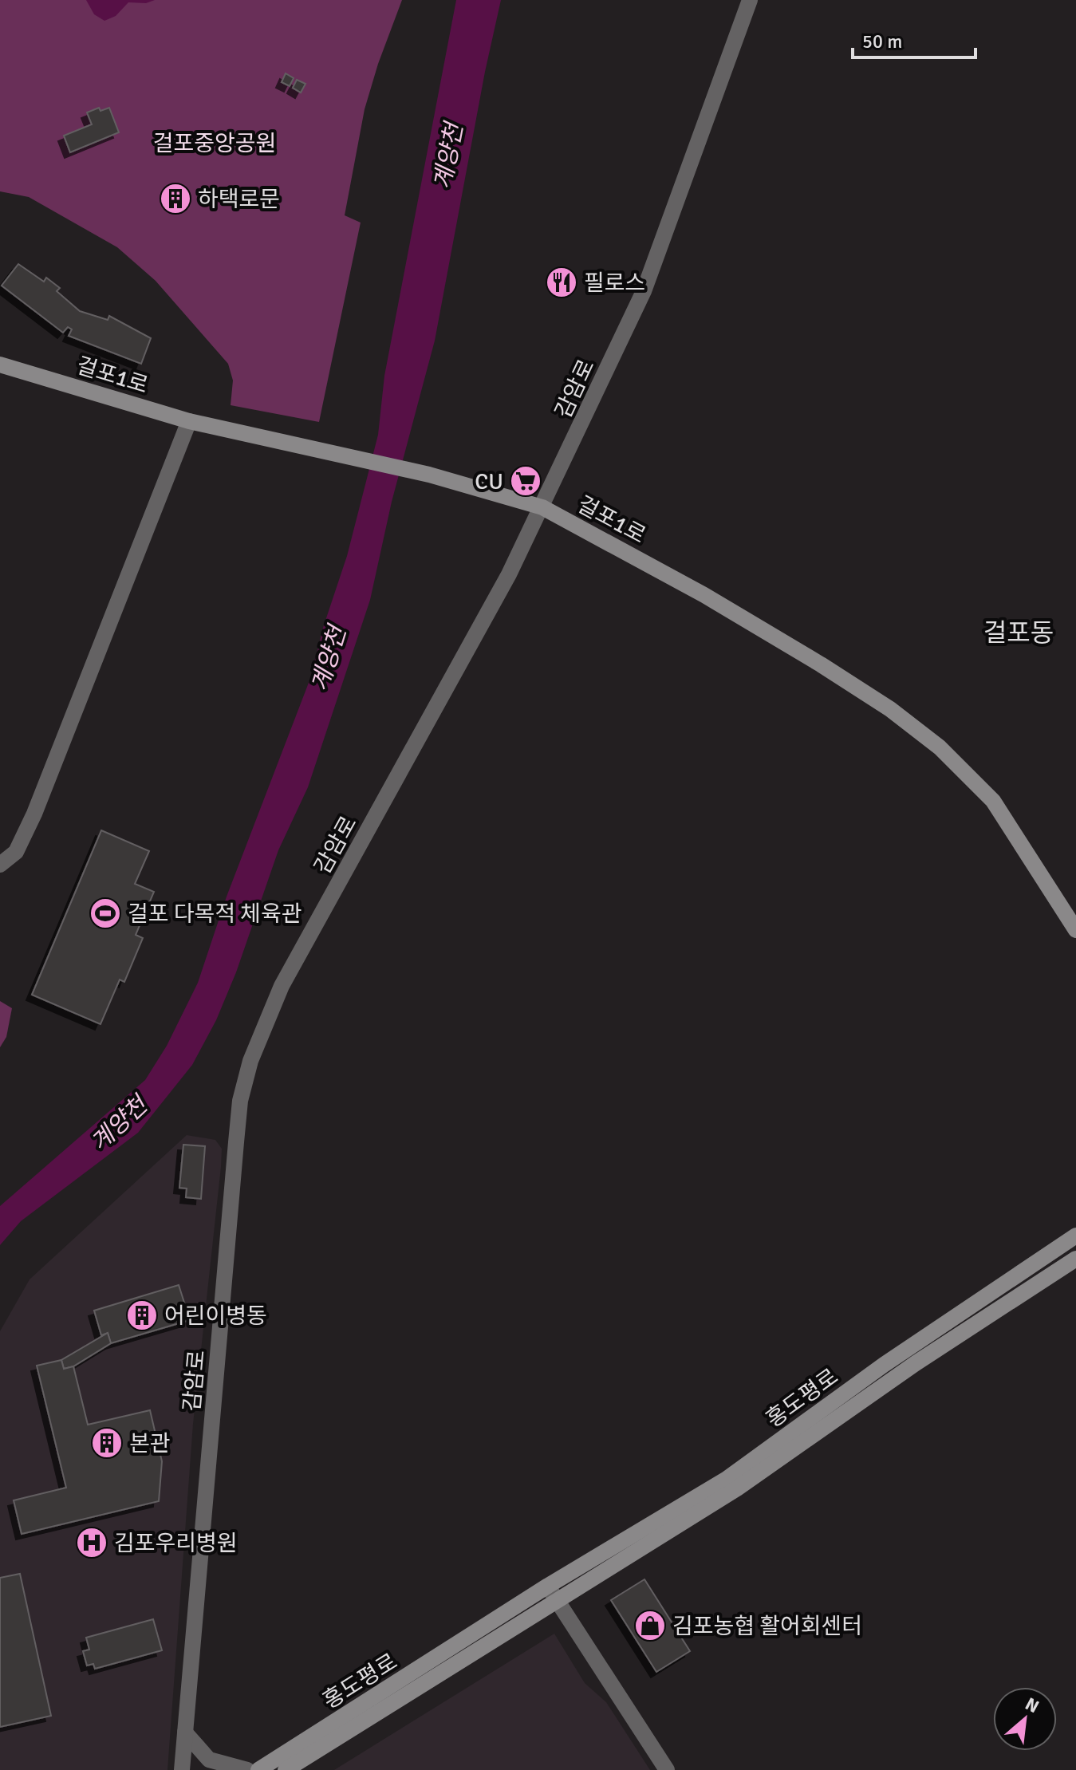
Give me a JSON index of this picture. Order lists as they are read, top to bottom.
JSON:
{
  "streets": {
    "street": ["걸포1로", "감암로", "홍도평로"]
  },
  "crossings": [
    ["걸포1로", "감암로"]
  ],
  "districts": ["걸포동"],
  "water": ["계양천"],
  "parks": ["걸포중앙공원"],
  "places": {
    "building": ["하택로문", "어린이병동", "본관"],
    "restaurant": ["필로스"],
    "supermarket": ["CU"],
    "sports": ["걸포 다목적 체육관"],
    "hospital": ["김포우리병원"],
    "shop": ["김포농협 활어회센터"]
  },
  "scale_bar": "50 m",
  "north": "top right"
}
